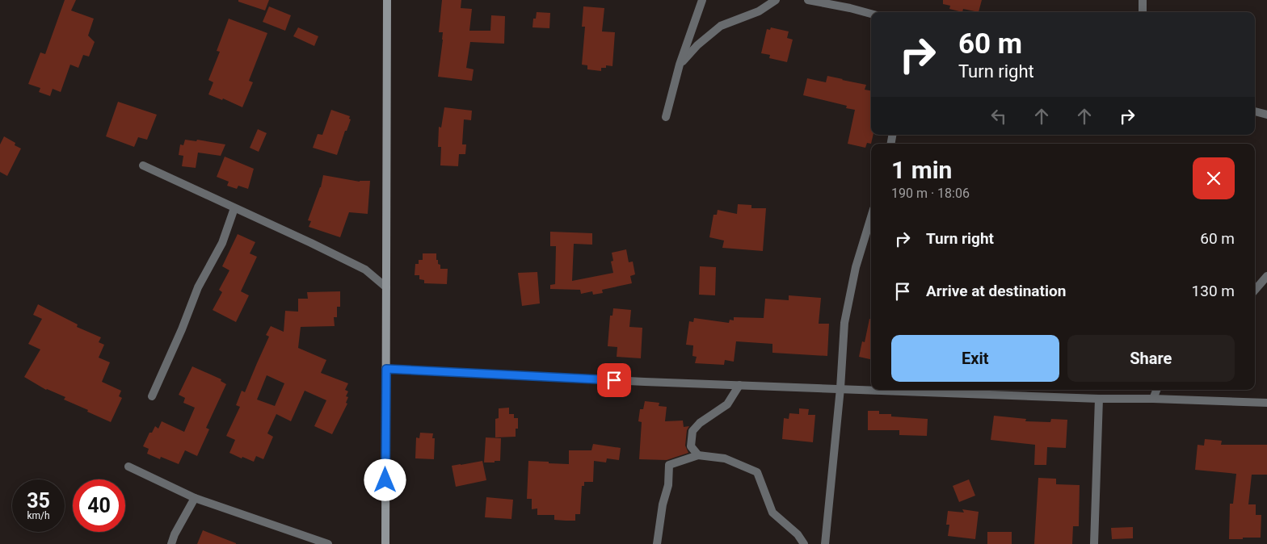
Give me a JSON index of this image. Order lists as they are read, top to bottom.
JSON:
{
  "page": {
    "turn": ["60 m", "Turn right"],
    "heading": ["1 min", "190 m · 18:06"],
    "list": [
      {
        "name": "Turn right",
        "value": "60 m"
      },
      {
        "name": "Arrive at destination",
        "value": "130 m"
      }
    ],
    "buttons": ["Exit", "Share"],
    "speed": "35 km/h",
    "limit": "40"
  }
}
